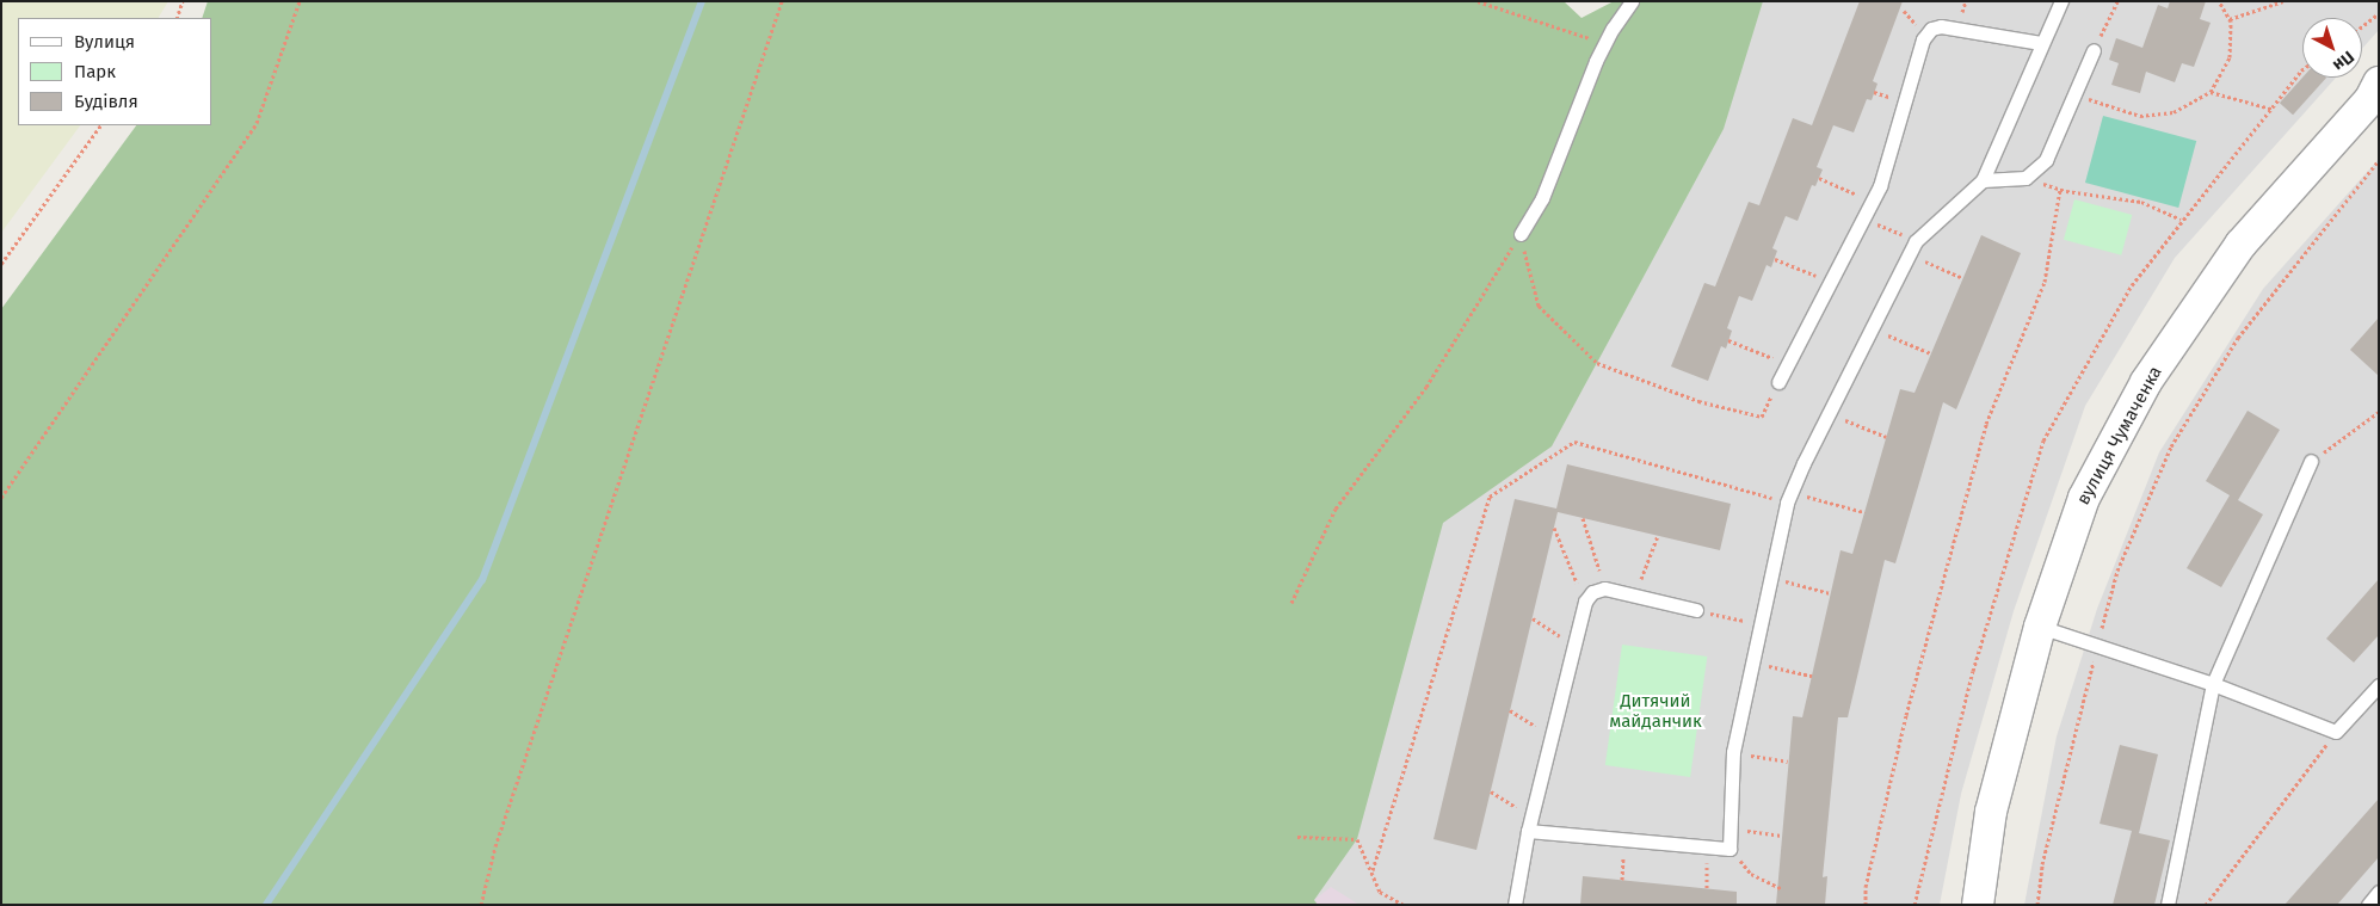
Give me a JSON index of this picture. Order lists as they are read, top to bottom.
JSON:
{
  "streets": {
    "street": ["вулиця Чумаченка"]
  },
  "parks": ["Дитячий майданчик"],
  "legend": ["Вулиця", "Парк", "Будівля"],
  "north": "bottom right"
}
